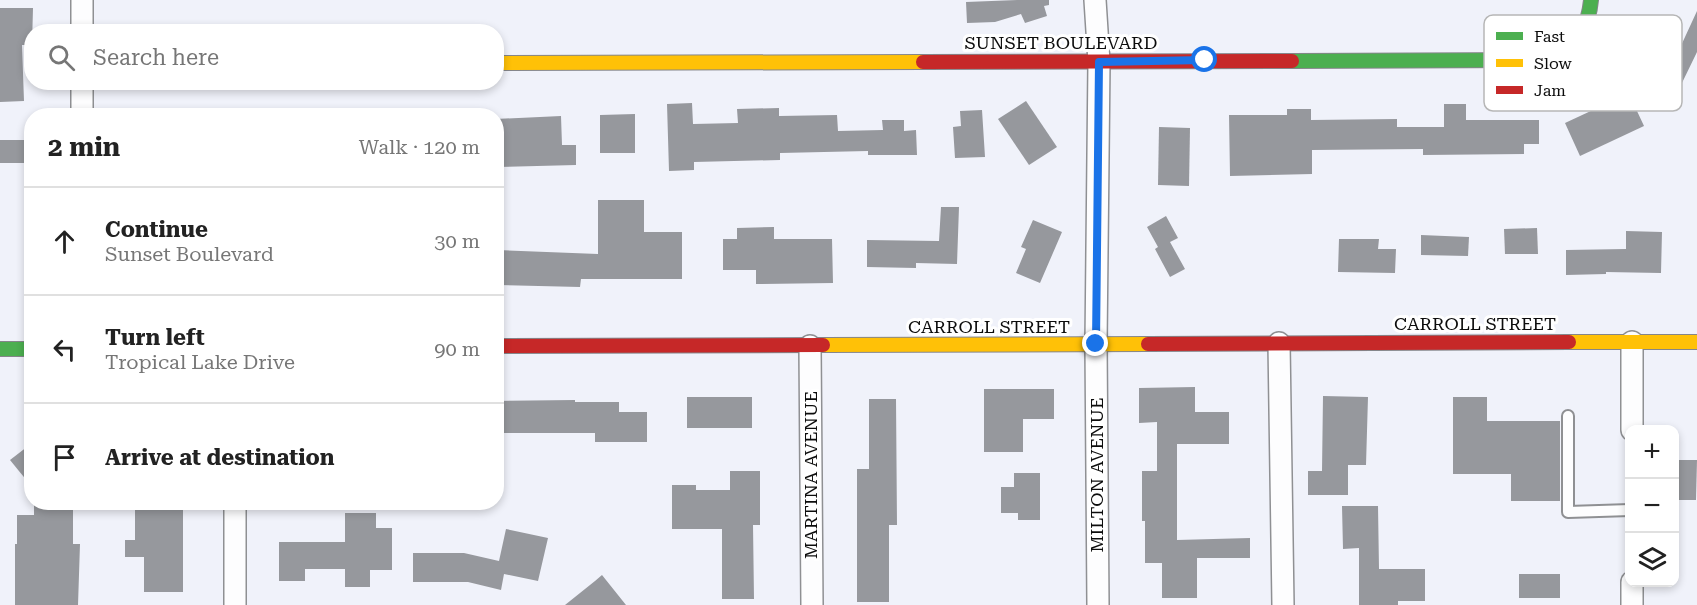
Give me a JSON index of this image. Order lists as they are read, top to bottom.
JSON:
{
  "streets": {
    "main road": ["SUNSET BOULEVARD", "CARROLL STREET"],
    "street": ["MARTINA AVENUE", "MILTON AVENUE"]
  },
  "crossings": [
    ["SUNSET BOULEVARD", "MILTON AVENUE"],
    ["CARROLL STREET", "MARTINA AVENUE"],
    ["CARROLL STREET", "MILTON AVENUE"]
  ],
  "legend": ["Fast", "Slow", "Jam"],
  "page": {
    "search": "Search here",
    "heading": ["2 min", "Walk · 120 m"],
    "list": [
      ["Continue", "Sunset Boulevard", "30 m"],
      ["Turn left", "Tropical Lake Drive", "90 m"],
      "Arrive at destination"
    ],
    "map_buttons": ["+", "−"]
  }
}
